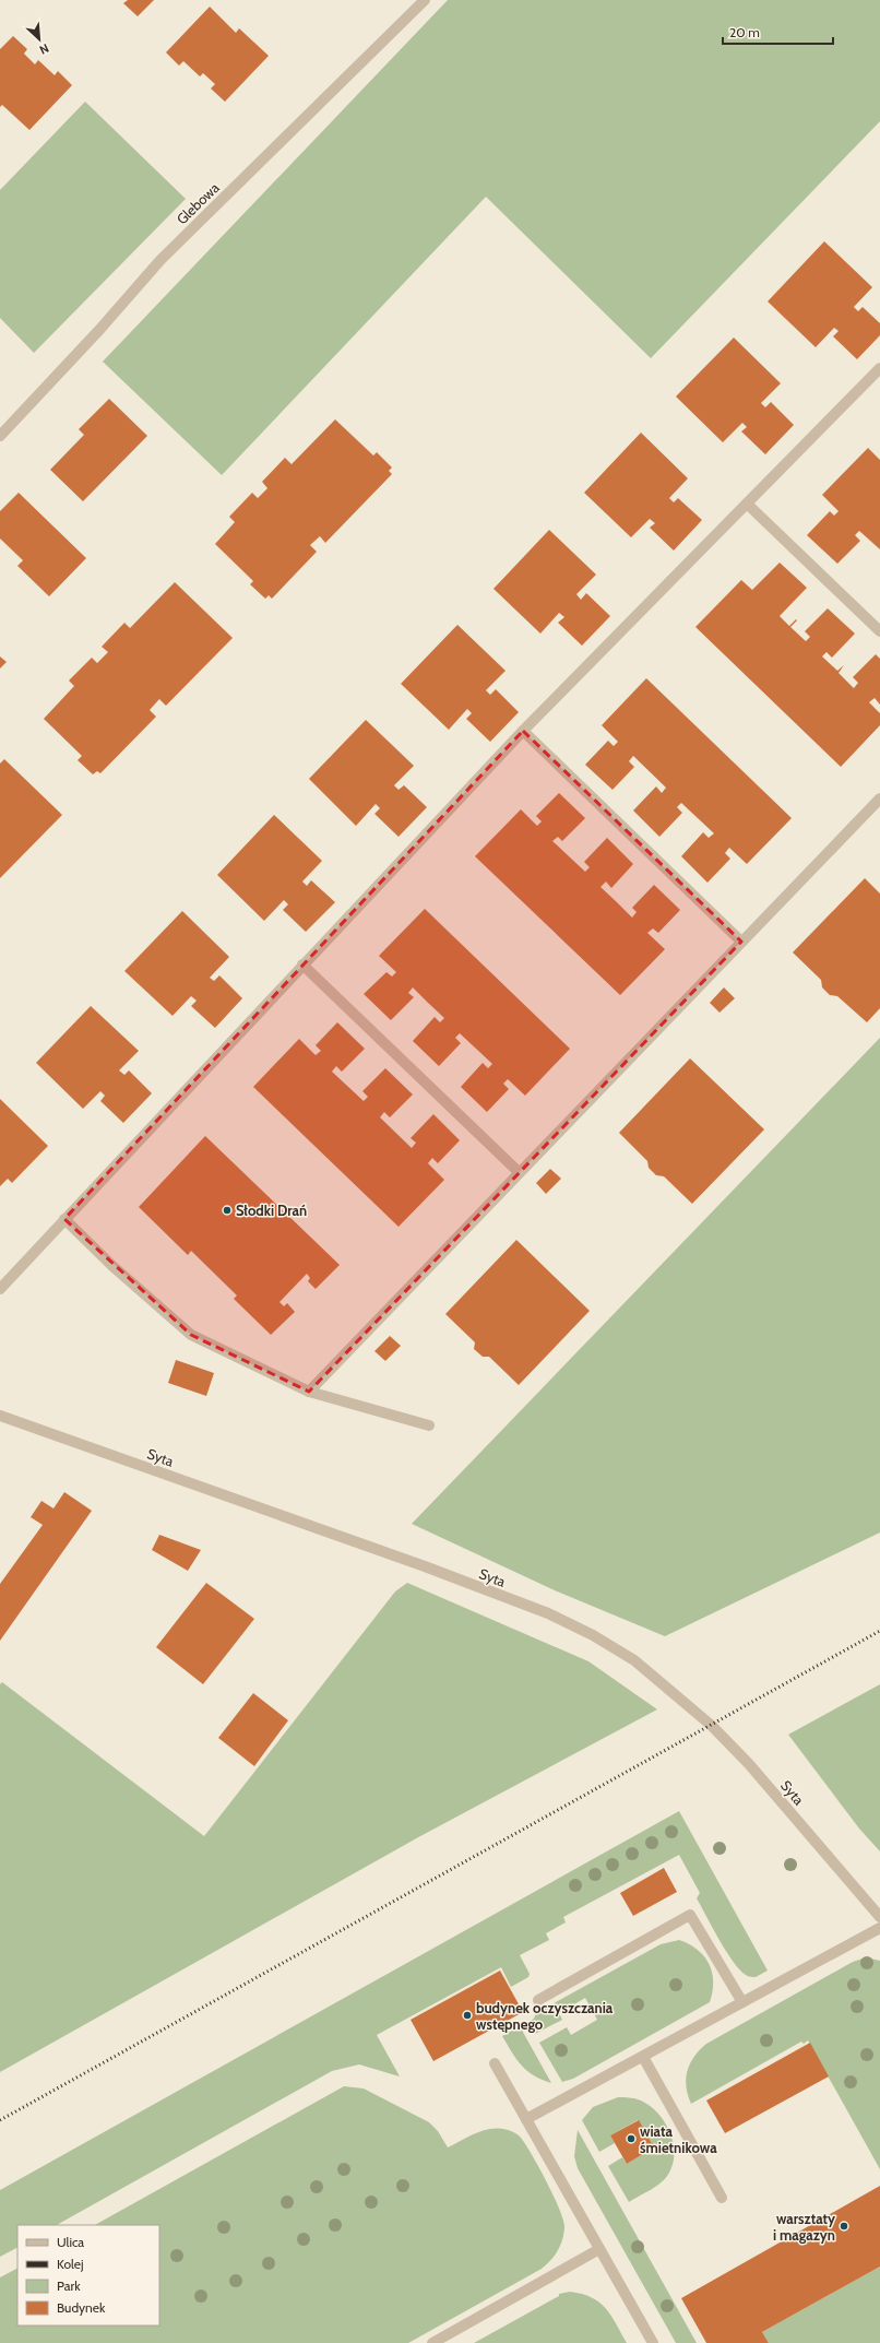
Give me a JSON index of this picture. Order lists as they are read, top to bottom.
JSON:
{
  "streets": {
    "street": ["Glebowa", "Syta"]
  },
  "places": [
    "Słodki Drań",
    "budynek oczyszczania wstępnego",
    "wiata śmietnikowa",
    "warsztaty i magazyn"
  ],
  "legend": [
    "Ulica",
    "Kolej",
    "Park",
    "Budynek"
  ],
  "scale_bar": "20 m",
  "north": "bottom right"
}
